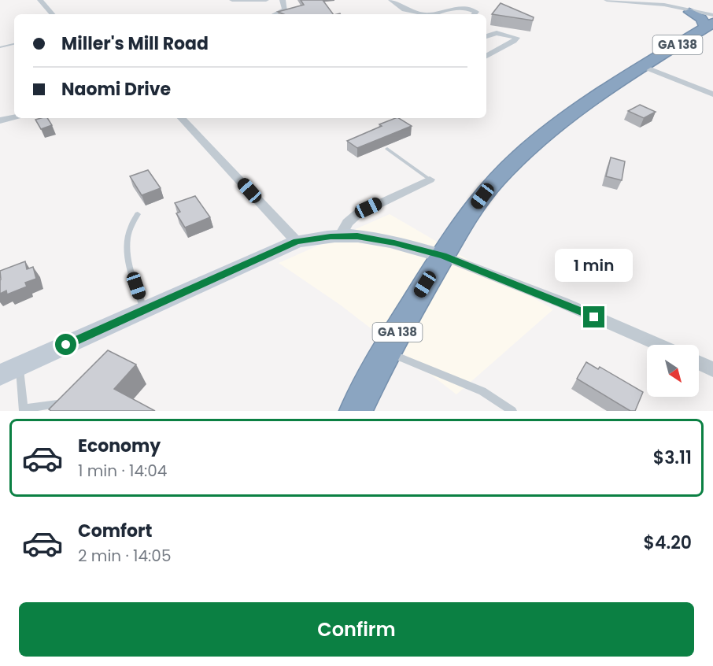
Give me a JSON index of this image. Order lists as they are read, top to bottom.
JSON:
{
  "streets": {
    "highway": ["GA 138"]
  },
  "north": "bottom right",
  "page": {
    "banner": ["Miller's Mill Road", "Naomi Drive"],
    "bubble": "1 min",
    "list": [
      {
        "name": "Economy",
        "note": "1 min · 14:04",
        "value": "$3.11"
      },
      {
        "name": "Comfort",
        "note": "2 min · 14:05",
        "value": "$4.20"
      }
    ],
    "buttons": "Confirm"
  }
}
